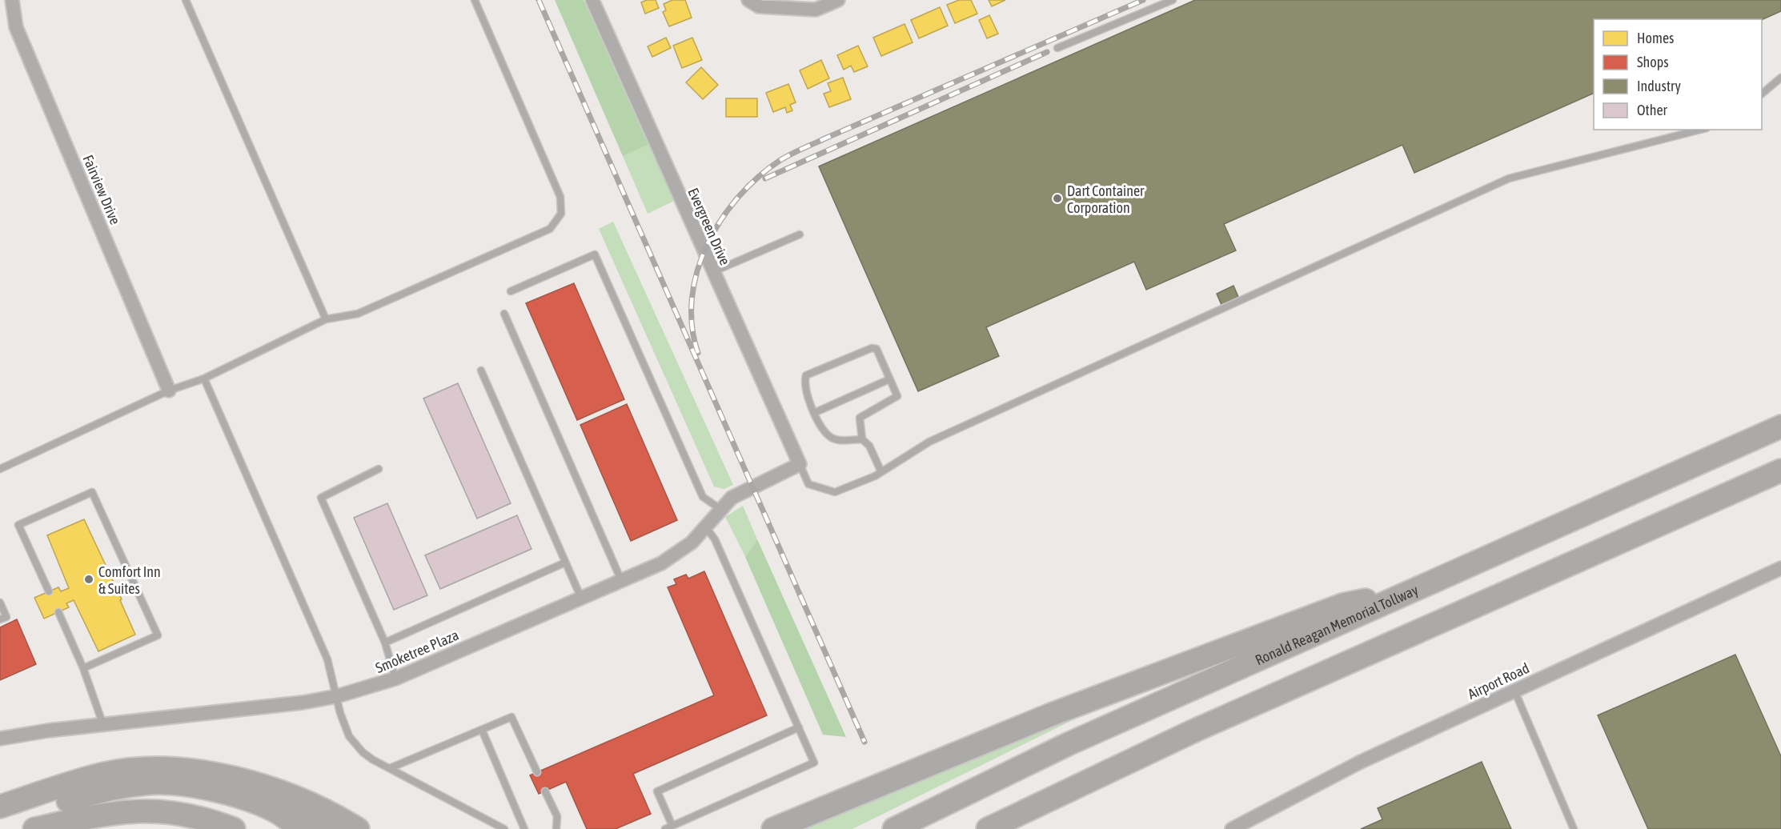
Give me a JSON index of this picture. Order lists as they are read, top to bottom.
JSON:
{
  "streets": {
    "highway": ["Ronald Reagan Memorial Tollway"],
    "street": [
      "Fairview Drive",
      "Evergreen Drive",
      "Smoketree Plaza",
      "Airport Road"
    ]
  },
  "crossings": [
    ["Evergreen Drive", "Smoketree Plaza"]
  ],
  "places": ["Dart Container Corporation", "Comfort Inn & Suites"],
  "legend": [
    "Homes",
    "Shops",
    "Industry",
    "Other"
  ]
}
